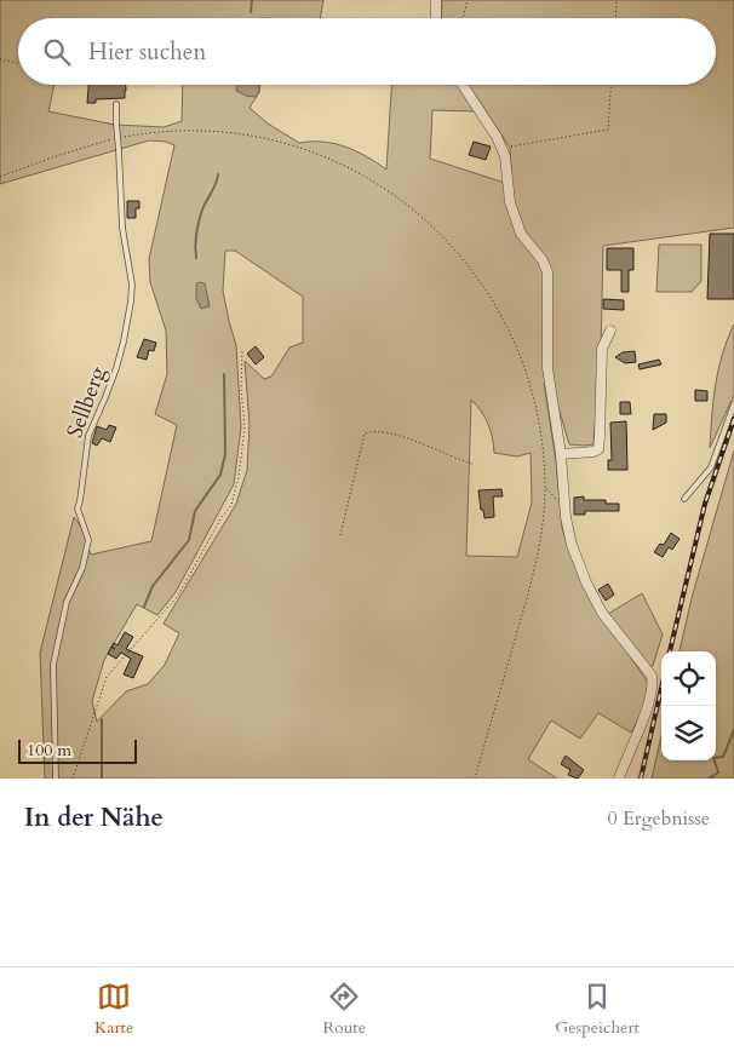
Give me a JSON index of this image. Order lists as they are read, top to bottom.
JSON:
{
  "streets": {
    "lane": ["Sellberg"]
  },
  "scale_bar": "100 m",
  "page": {
    "search": "Hier suchen",
    "scale": "100 m",
    "heading": ["In der Nähe", "0 Ergebnisse"],
    "nav": ["Karte", "Route", "Gespeichert"]
  }
}
